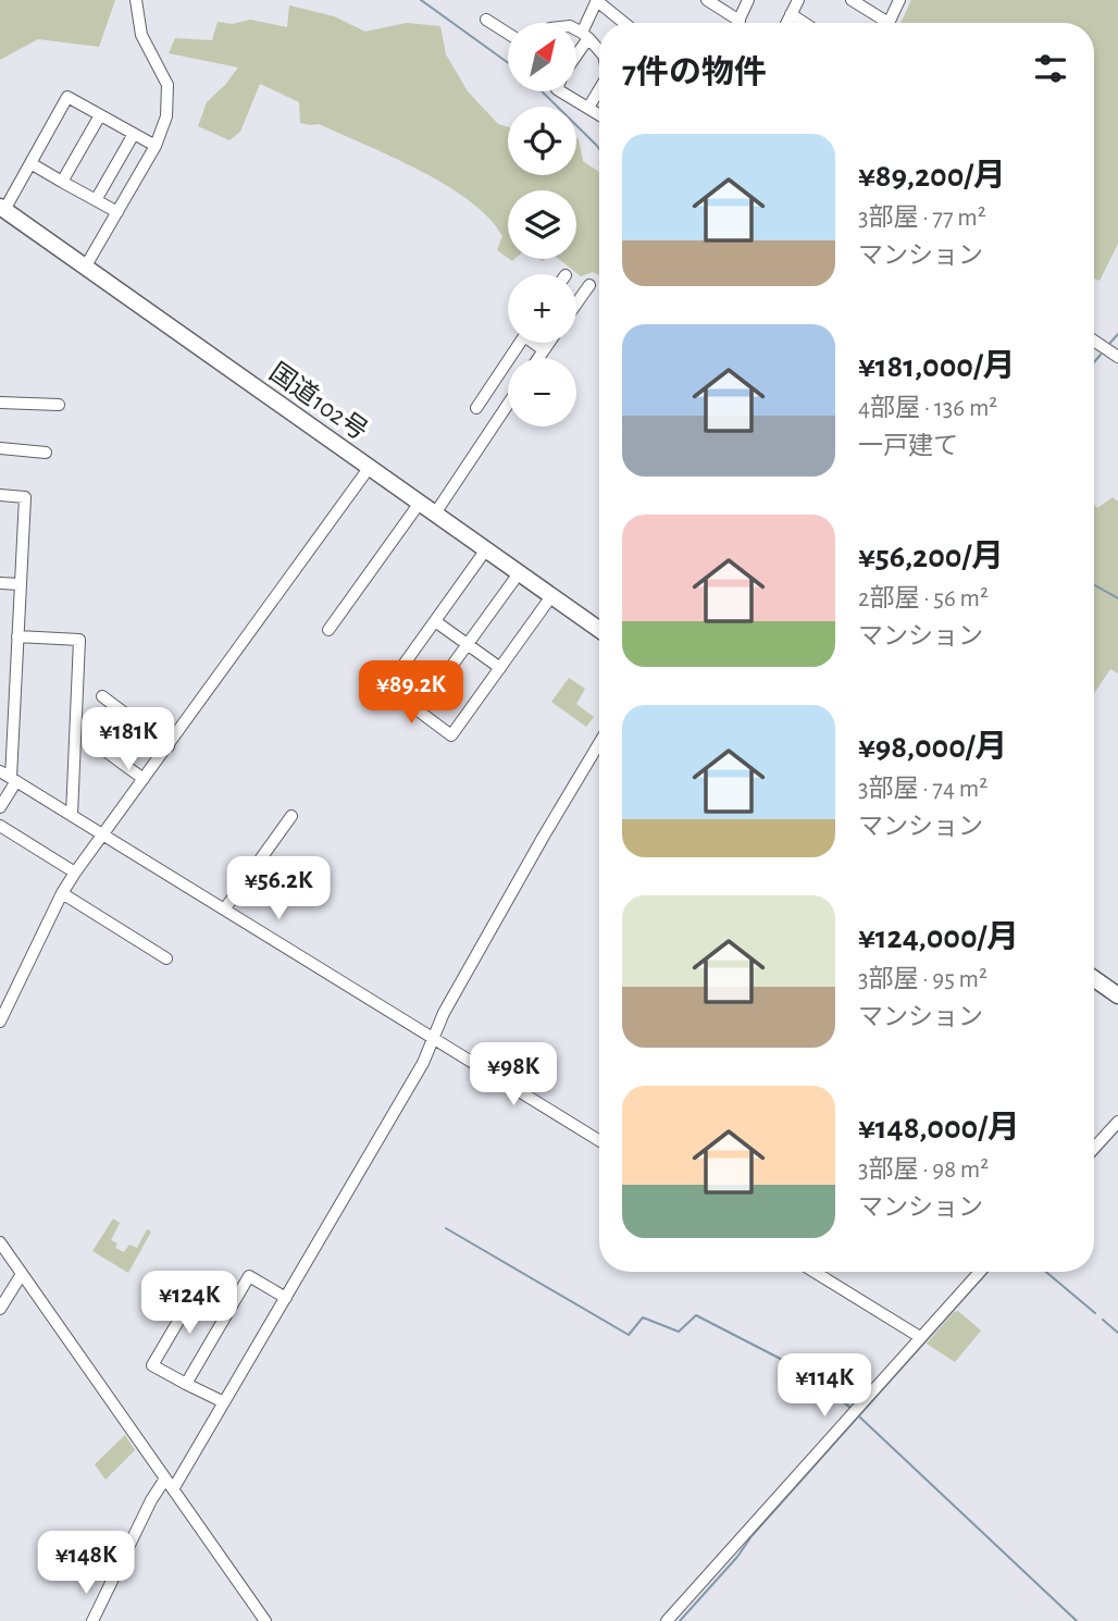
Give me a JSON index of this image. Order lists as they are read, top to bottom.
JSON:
{
  "streets": {
    "highway": ["国道102号"]
  },
  "north": "top right",
  "page": {
    "map_buttons": ["+", "−"],
    "heading": "7件の物件",
    "list": [
      {
        "name": "¥89,200/月",
        "note": "3部屋 · 77 m² · マンション"
      },
      {
        "name": "¥181,000/月",
        "note": "4部屋 · 136 m² · 一戸建て"
      },
      {
        "name": "¥56,200/月",
        "note": "2部屋 · 56 m² · マンション"
      },
      {
        "name": "¥98,000/月",
        "note": "3部屋 · 74 m² · マンション"
      },
      {
        "name": "¥124,000/月",
        "note": "3部屋 · 95 m² · マンション"
      },
      {
        "name": "¥148,000/月",
        "note": "3部屋 · 98 m² · マンション"
      }
    ],
    "price": [
      "¥89.2K",
      "¥181K",
      "¥56.2K",
      "¥98K",
      "¥124K",
      "¥114K",
      "¥148K"
    ]
  }
}
